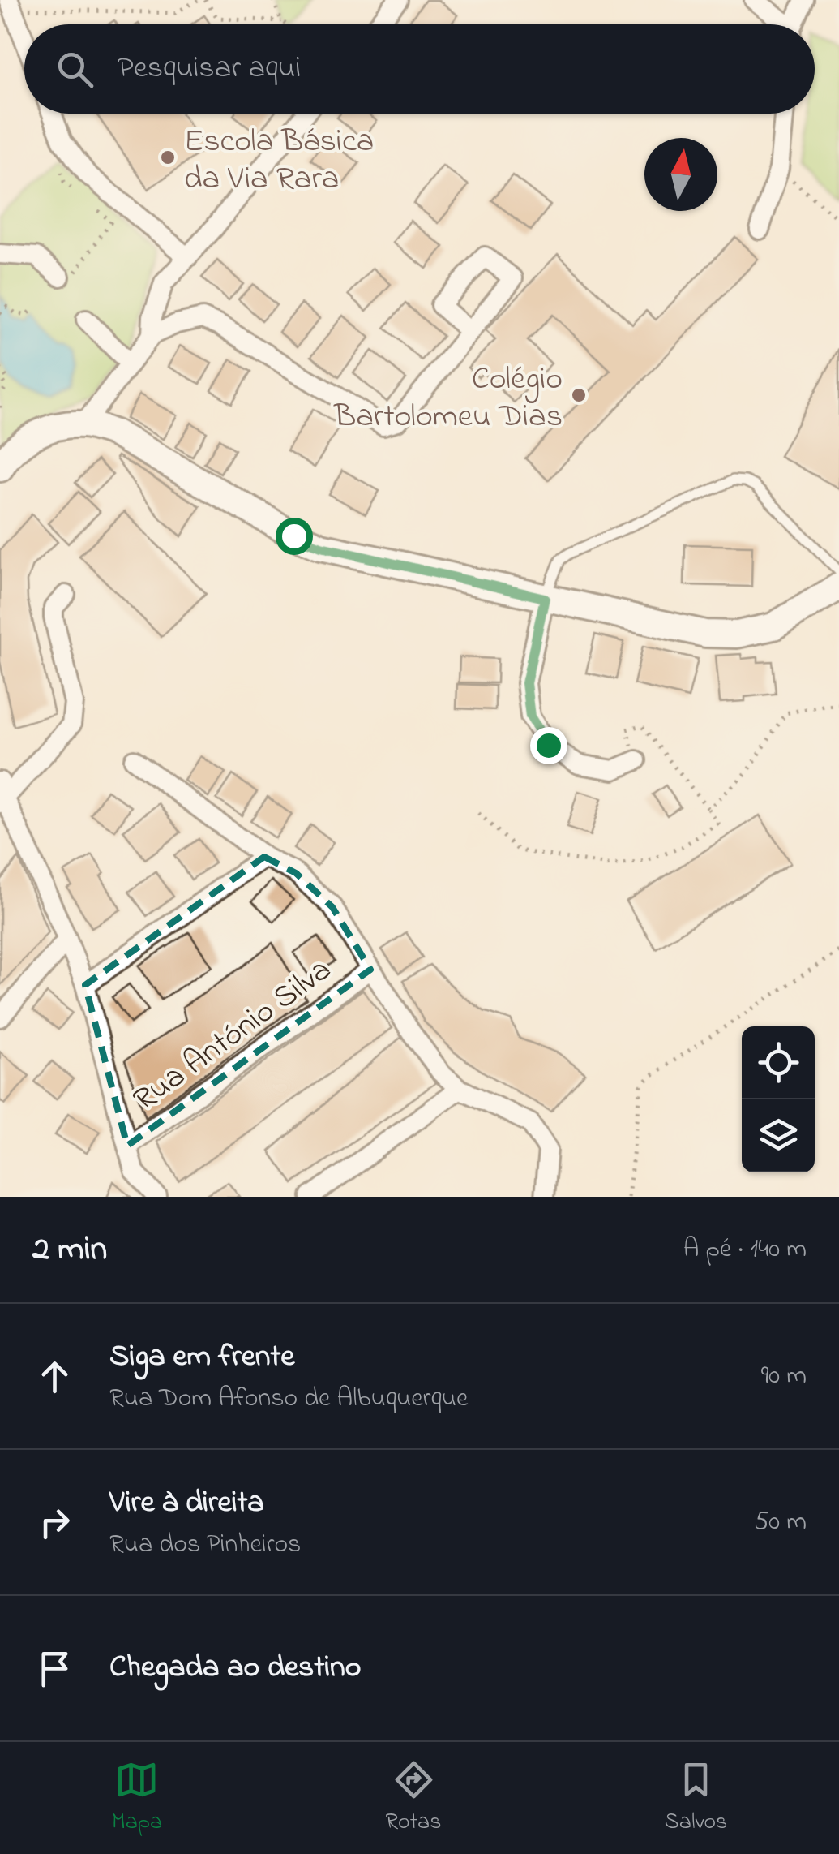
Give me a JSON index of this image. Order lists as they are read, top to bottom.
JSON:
{
  "streets": {
    "street": ["Rua António Silva"]
  },
  "places": ["Escola Básica da Via Rara", "Colégio Bartolomeu Dias"],
  "north": "top",
  "page": {
    "search": "Pesquisar aqui",
    "heading": ["2 min", "A pé · 140 m"],
    "list": [
      ["Siga em frente", "Rua Dom Afonso de Albuquerque", "90 m"],
      ["Vire à direita", "Rua dos Pinheiros", "50 m"],
      "Chegada ao destino"
    ],
    "nav": ["Mapa", "Rotas", "Salvos"]
  }
}
